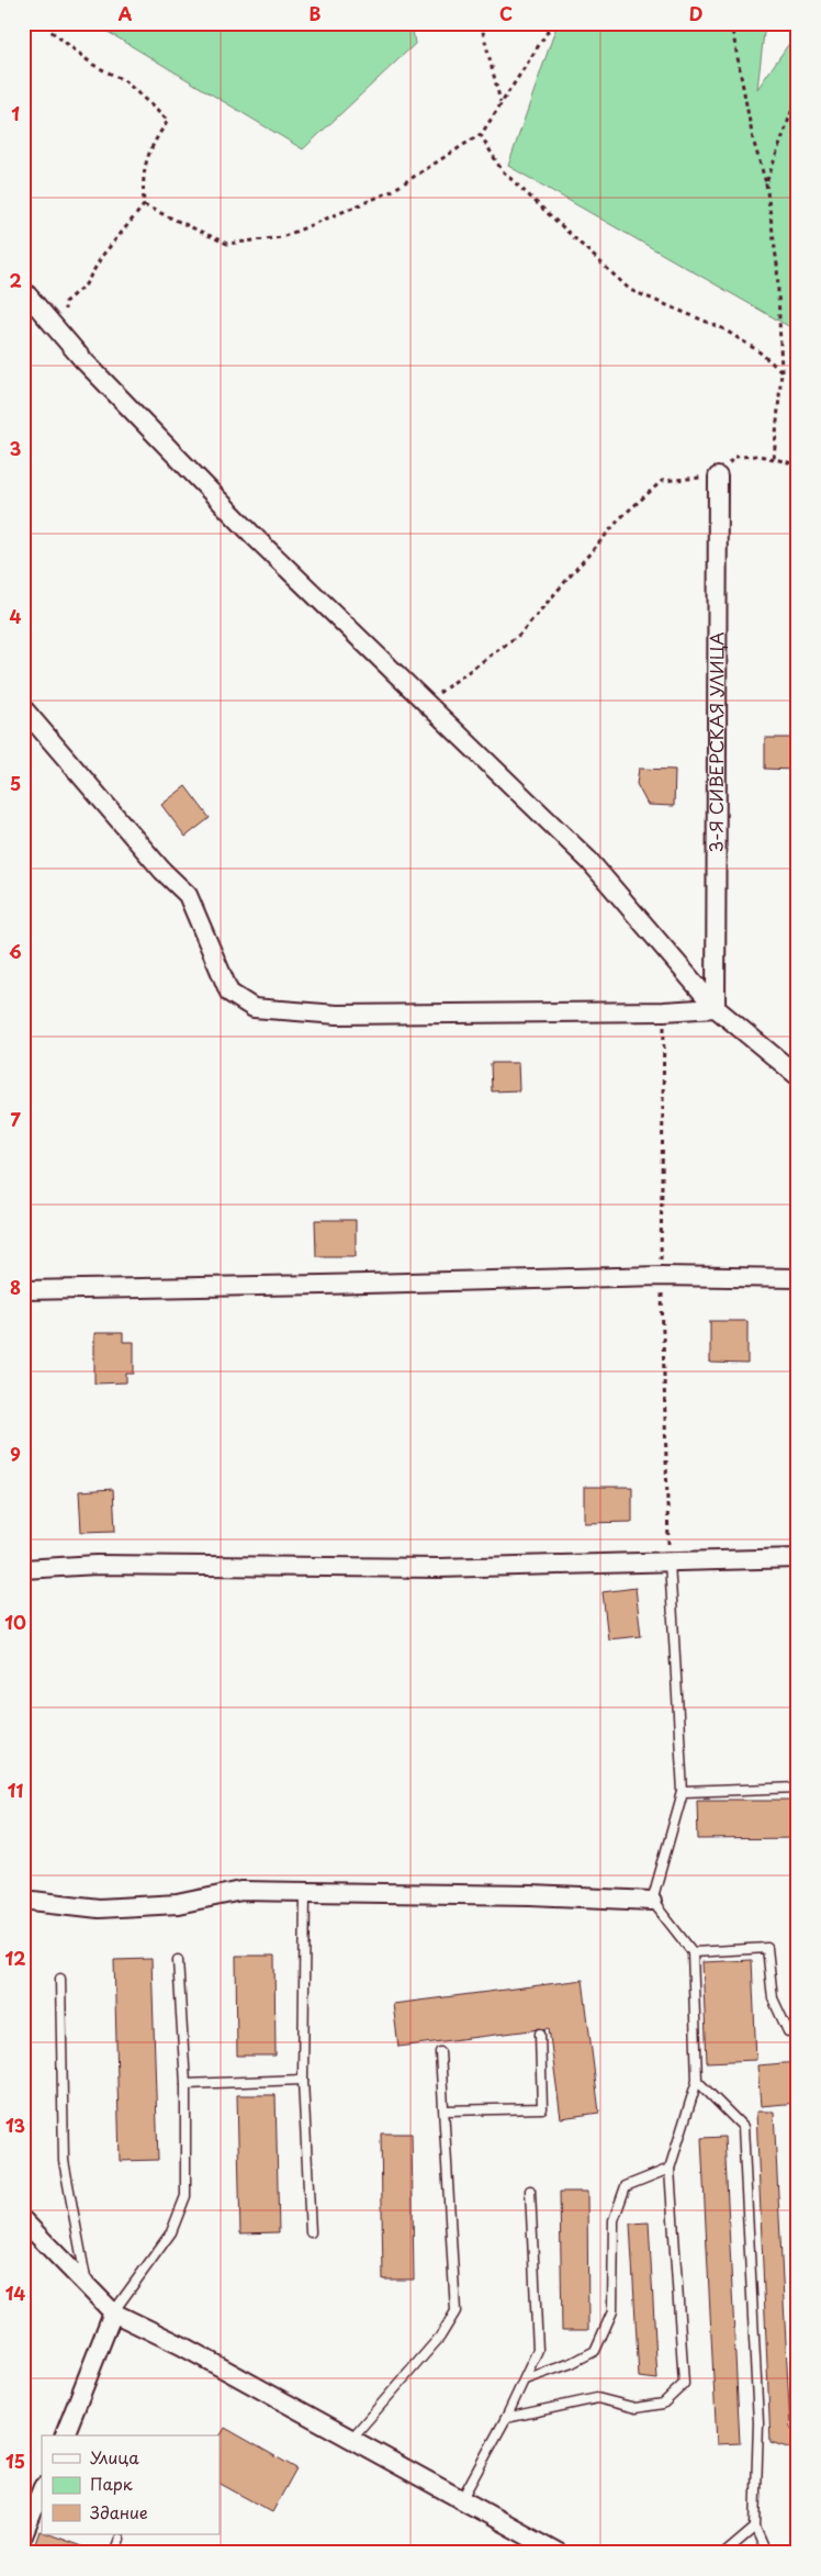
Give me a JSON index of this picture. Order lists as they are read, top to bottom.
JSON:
{
  "streets": {
    "street": ["3-Я СИВЕРСКАЯ УЛИЦА"]
  },
  "legend": ["Улица", "Парк", "Здание"],
  "grid": {
    "columns": [
      "A",
      "B",
      "C",
      "D"
    ],
    "rows": [
      "1",
      "2",
      "3",
      "4",
      "5",
      "6",
      "7",
      "8",
      "9",
      "10",
      "11",
      "12",
      "13",
      "14",
      "15"
    ]
  }
}
